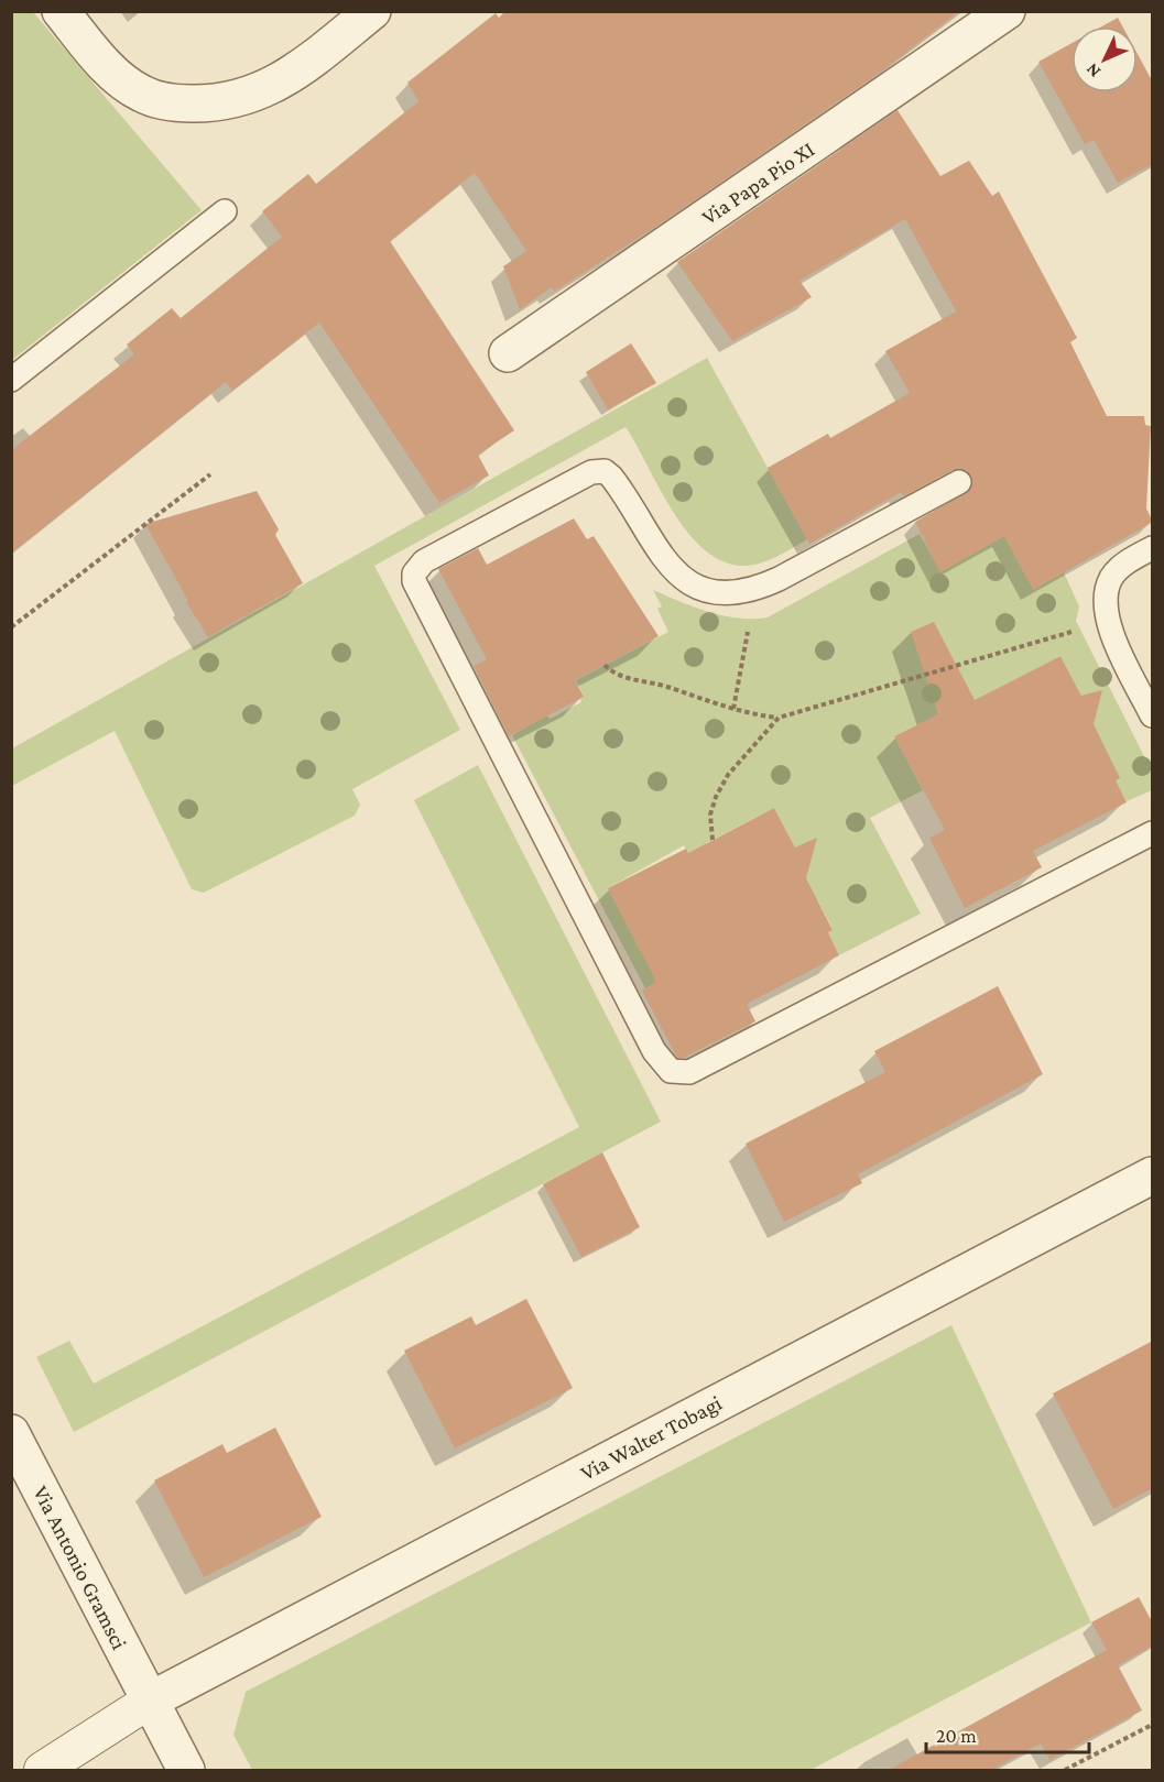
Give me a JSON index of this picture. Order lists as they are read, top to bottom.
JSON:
{
  "streets": {
    "street": ["Via Papa Pio XI", "Via Walter Tobagi", "Via Antonio Gramsci"]
  },
  "crossings": [
    ["Via Walter Tobagi", "Via Antonio Gramsci"]
  ],
  "scale_bar": "20 m",
  "north": "bottom left"
}
